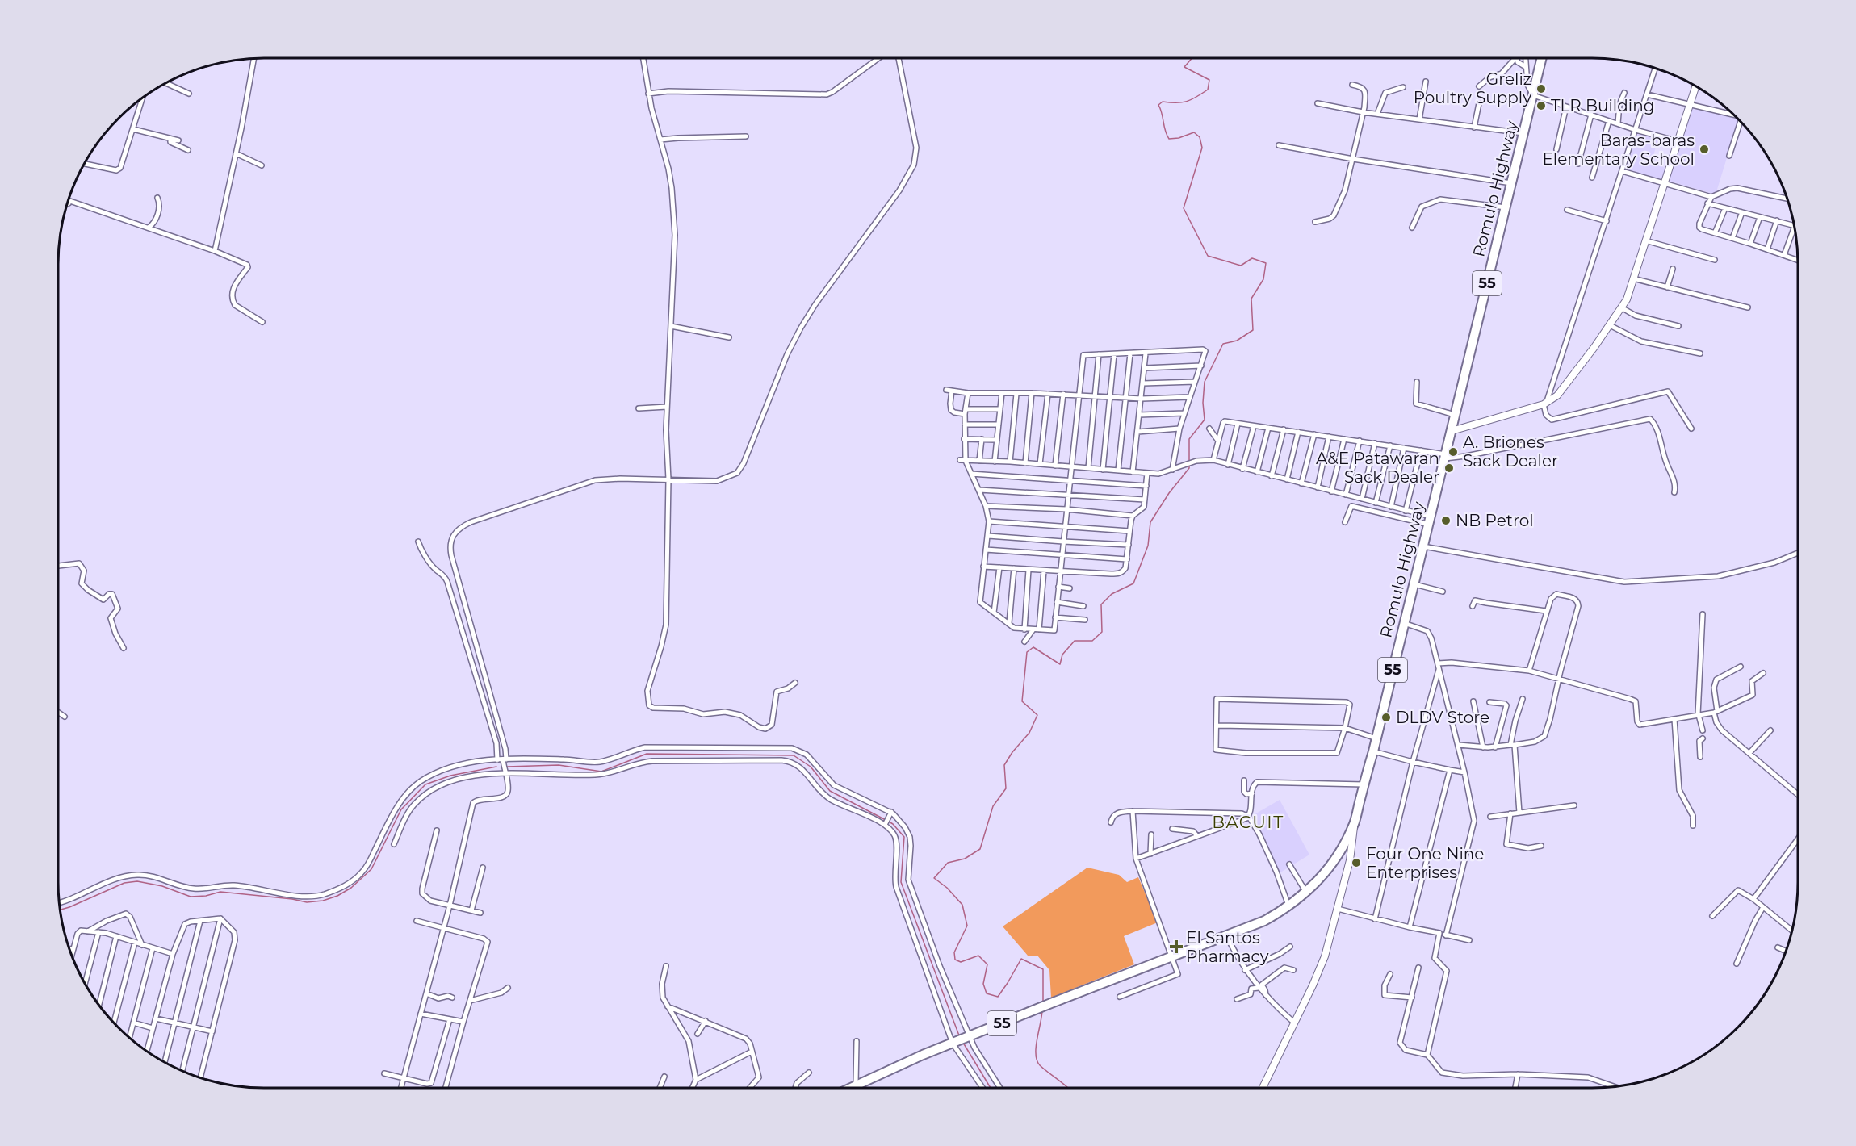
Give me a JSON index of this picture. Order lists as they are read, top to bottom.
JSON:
{
  "streets": {
    "highway": ["Romulo Highway", "55"]
  },
  "districts": ["BACUIT"],
  "places": {
    "other": [
      "Greliz Poultry Supply",
      "TLR Building",
      "Baras-baras Elementary School",
      "A. Briones Sack Dealer",
      "A&E Patawaran Sack Dealer",
      "NB Petrol",
      "DLDV Store",
      "Four One Nine Enterprises"
    ],
    "health": ["El Santos Pharmacy"]
  }
}
